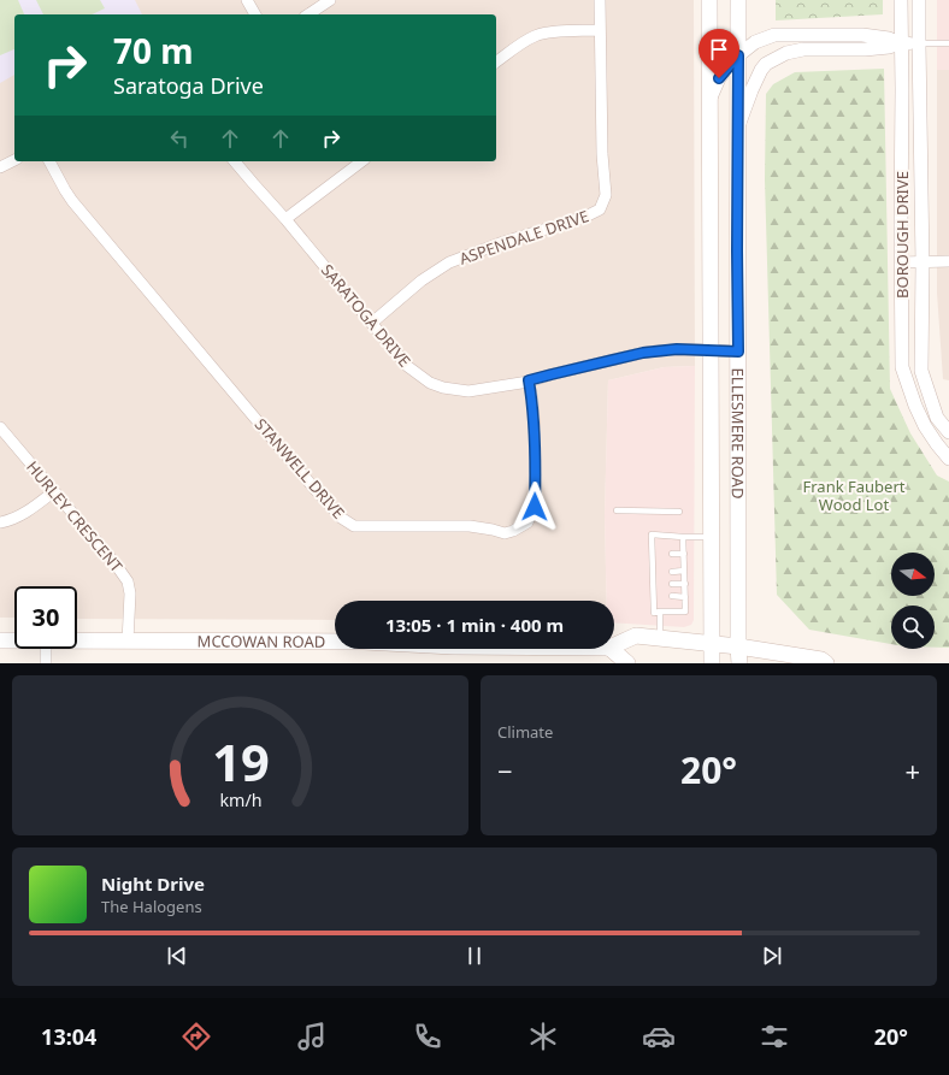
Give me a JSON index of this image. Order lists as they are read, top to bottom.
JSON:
{
  "streets": {
    "main road": ["ELLESMERE ROAD", "MCCOWAN ROAD"],
    "street": [
      "BOROUGH DRIVE",
      "ASPENDALE DRIVE",
      "SARATOGA DRIVE",
      "STANWELL DRIVE",
      "HURLEY CRESCENT"
    ]
  },
  "crossings": [
    ["ASPENDALE DRIVE", "SARATOGA DRIVE"],
    ["SARATOGA DRIVE", "ELLESMERE ROAD"],
    ["SARATOGA DRIVE", "STANWELL DRIVE"],
    ["ELLESMERE ROAD", "MCCOWAN ROAD"],
    ["HURLEY CRESCENT", "MCCOWAN ROAD"]
  ],
  "parks": ["Frank Faubert Wood Lot"],
  "north": "right",
  "page": {
    "turn": ["70 m", "Saratoga Drive"],
    "limit": "30",
    "trip": "13:05 · 1 min · 400 m",
    "tile": "Climate",
    "heat": ["−", "20°", "+"],
    "song": ["Night Drive", "The Halogens"],
    "tabs": ["13:04", "20°"],
    "gauge": ["19", "km/h"]
  }
}
